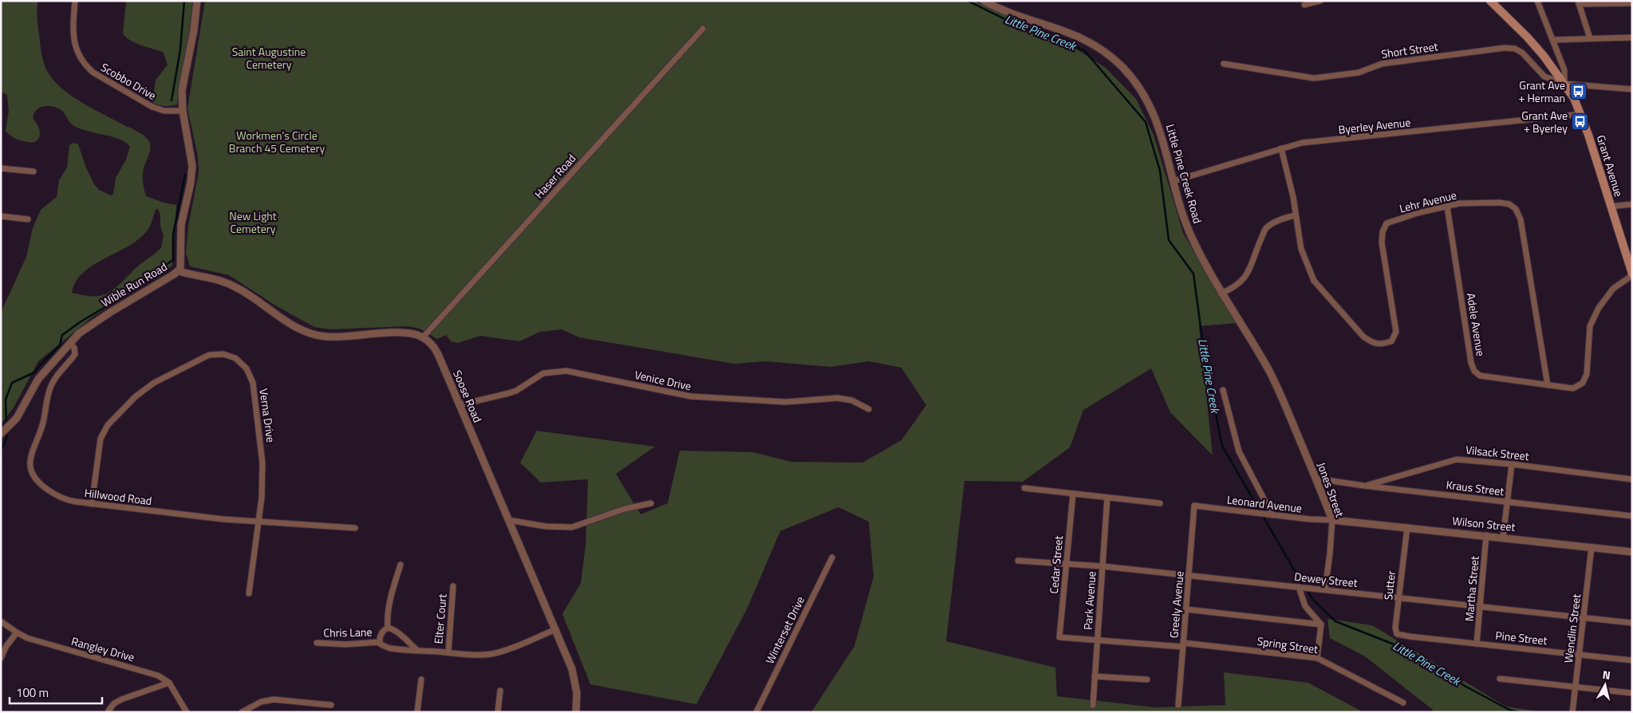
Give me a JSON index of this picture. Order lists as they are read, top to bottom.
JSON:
{
  "streets": {
    "main road": ["Grant Avenue"],
    "street": [
      "Short Street",
      "Scobbo Drive",
      "Byerley Avenue",
      "Little Pine Creek Road",
      "Haser Road",
      "Lehr Avenue",
      "Wible Run Road",
      "Adele Avenue",
      "Venice Drive",
      "Soose Road",
      "Verna Drive",
      "Vilsack Street",
      "Kraus Street",
      "Jones Street",
      "Hillwood Road",
      "Leonard Avenue",
      "Wilson Street",
      "Cedar Street",
      "Dewey Street",
      "Sutter",
      "Martha Street",
      "Park Avenue",
      "Greely Avenue",
      "Elter Court",
      "Wendlin Street",
      "Winterset Drive",
      "Chris Lane",
      "Pine Street",
      "Spring Street",
      "Rangley Drive"
    ]
  },
  "crossings": [
    ["Short Street", "Grant Avenue"],
    ["Scobbo Drive", "Wible Run Road"],
    ["Byerley Avenue", "Grant Avenue"],
    ["Byerley Avenue", "Little Pine Creek Road"],
    ["Byerley Avenue", "Lehr Avenue"],
    ["Little Pine Creek Road", "Jones Street"],
    ["Haser Road", "Soose Road"],
    ["Lehr Avenue", "Adele Avenue"],
    ["Wible Run Road", "Hillwood Road"],
    ["Venice Drive", "Soose Road"],
    ["Verna Drive", "Hillwood Road"],
    ["Vilsack Street", "Kraus Street"],
    ["Kraus Street", "Jones Street"],
    ["Jones Street", "Leonard Avenue"],
    ["Jones Street", "Wilson Street"],
    ["Jones Street", "Dewey Street"],
    ["Leonard Avenue", "Wilson Street"],
    ["Leonard Avenue", "Greely Avenue"],
    ["Wilson Street", "Sutter"],
    ["Wilson Street", "Martha Street"],
    ["Wilson Street", "Wendlin Street"],
    ["Cedar Street", "Dewey Street"],
    ["Cedar Street", "Spring Street"],
    ["Dewey Street", "Sutter"],
    ["Dewey Street", "Martha Street"],
    ["Dewey Street", "Park Avenue"],
    ["Dewey Street", "Greely Avenue"],
    ["Dewey Street", "Wendlin Street"],
    ["Sutter", "Pine Street"],
    ["Martha Street", "Pine Street"],
    ["Park Avenue", "Spring Street"],
    ["Greely Avenue", "Spring Street"],
    ["Wendlin Street", "Pine Street"]
  ],
  "water": ["Little Pine Creek"],
  "parks": ["Saint Augustine Cemetery", "Workmen's Circle Branch 45 Cemetery", "New Light Cemetery"],
  "places": {
    "bus stop": ["Grant Ave + Herman", "Grant Ave + Byerley"]
  },
  "scale_bar": "100 m",
  "north": "top"
}
